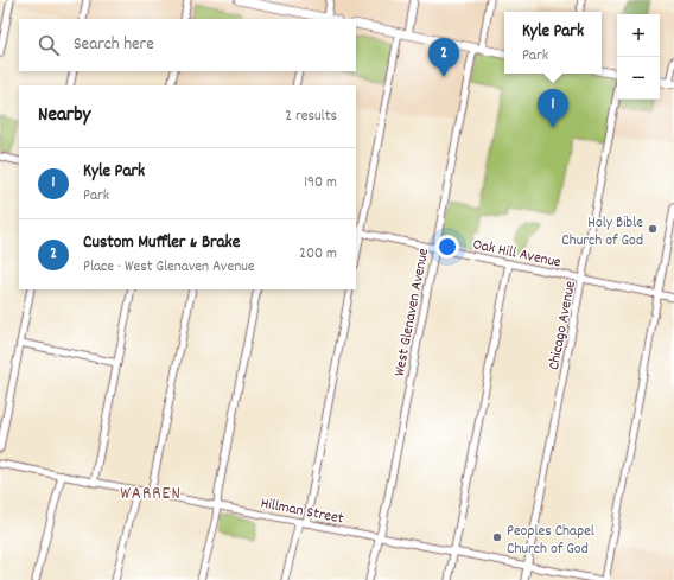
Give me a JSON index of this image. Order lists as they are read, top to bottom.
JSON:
{
  "streets": {
    "street": [
      "Oak Hill Avenue",
      "West Glenaven Avenue",
      "Chicago Avenue",
      "Hillman Street"
    ]
  },
  "crossings": [
    ["Oak Hill Avenue", "West Glenaven Avenue"],
    ["Oak Hill Avenue", "Chicago Avenue"],
    ["West Glenaven Avenue", "Hillman Street"],
    ["Chicago Avenue", "Hillman Street"]
  ],
  "districts": ["WARREN"],
  "places": ["Holy Bible Church of God", "Peoples Chapel Church of God"],
  "page": {
    "popup": ["Kyle Park", "Park"],
    "map_buttons": ["+", "−"],
    "search": "Search here",
    "pins": ["2", "1"],
    "heading": ["Nearby", "2 results"],
    "list": [
      {
        "mark": "1",
        "name": "Kyle Park",
        "note": "Park",
        "value": "190 m"
      },
      {
        "mark": "2",
        "name": "Custom Muffler & Brake",
        "note": "Place · West Glenaven Avenue",
        "value": "200 m"
      }
    ]
  }
}
